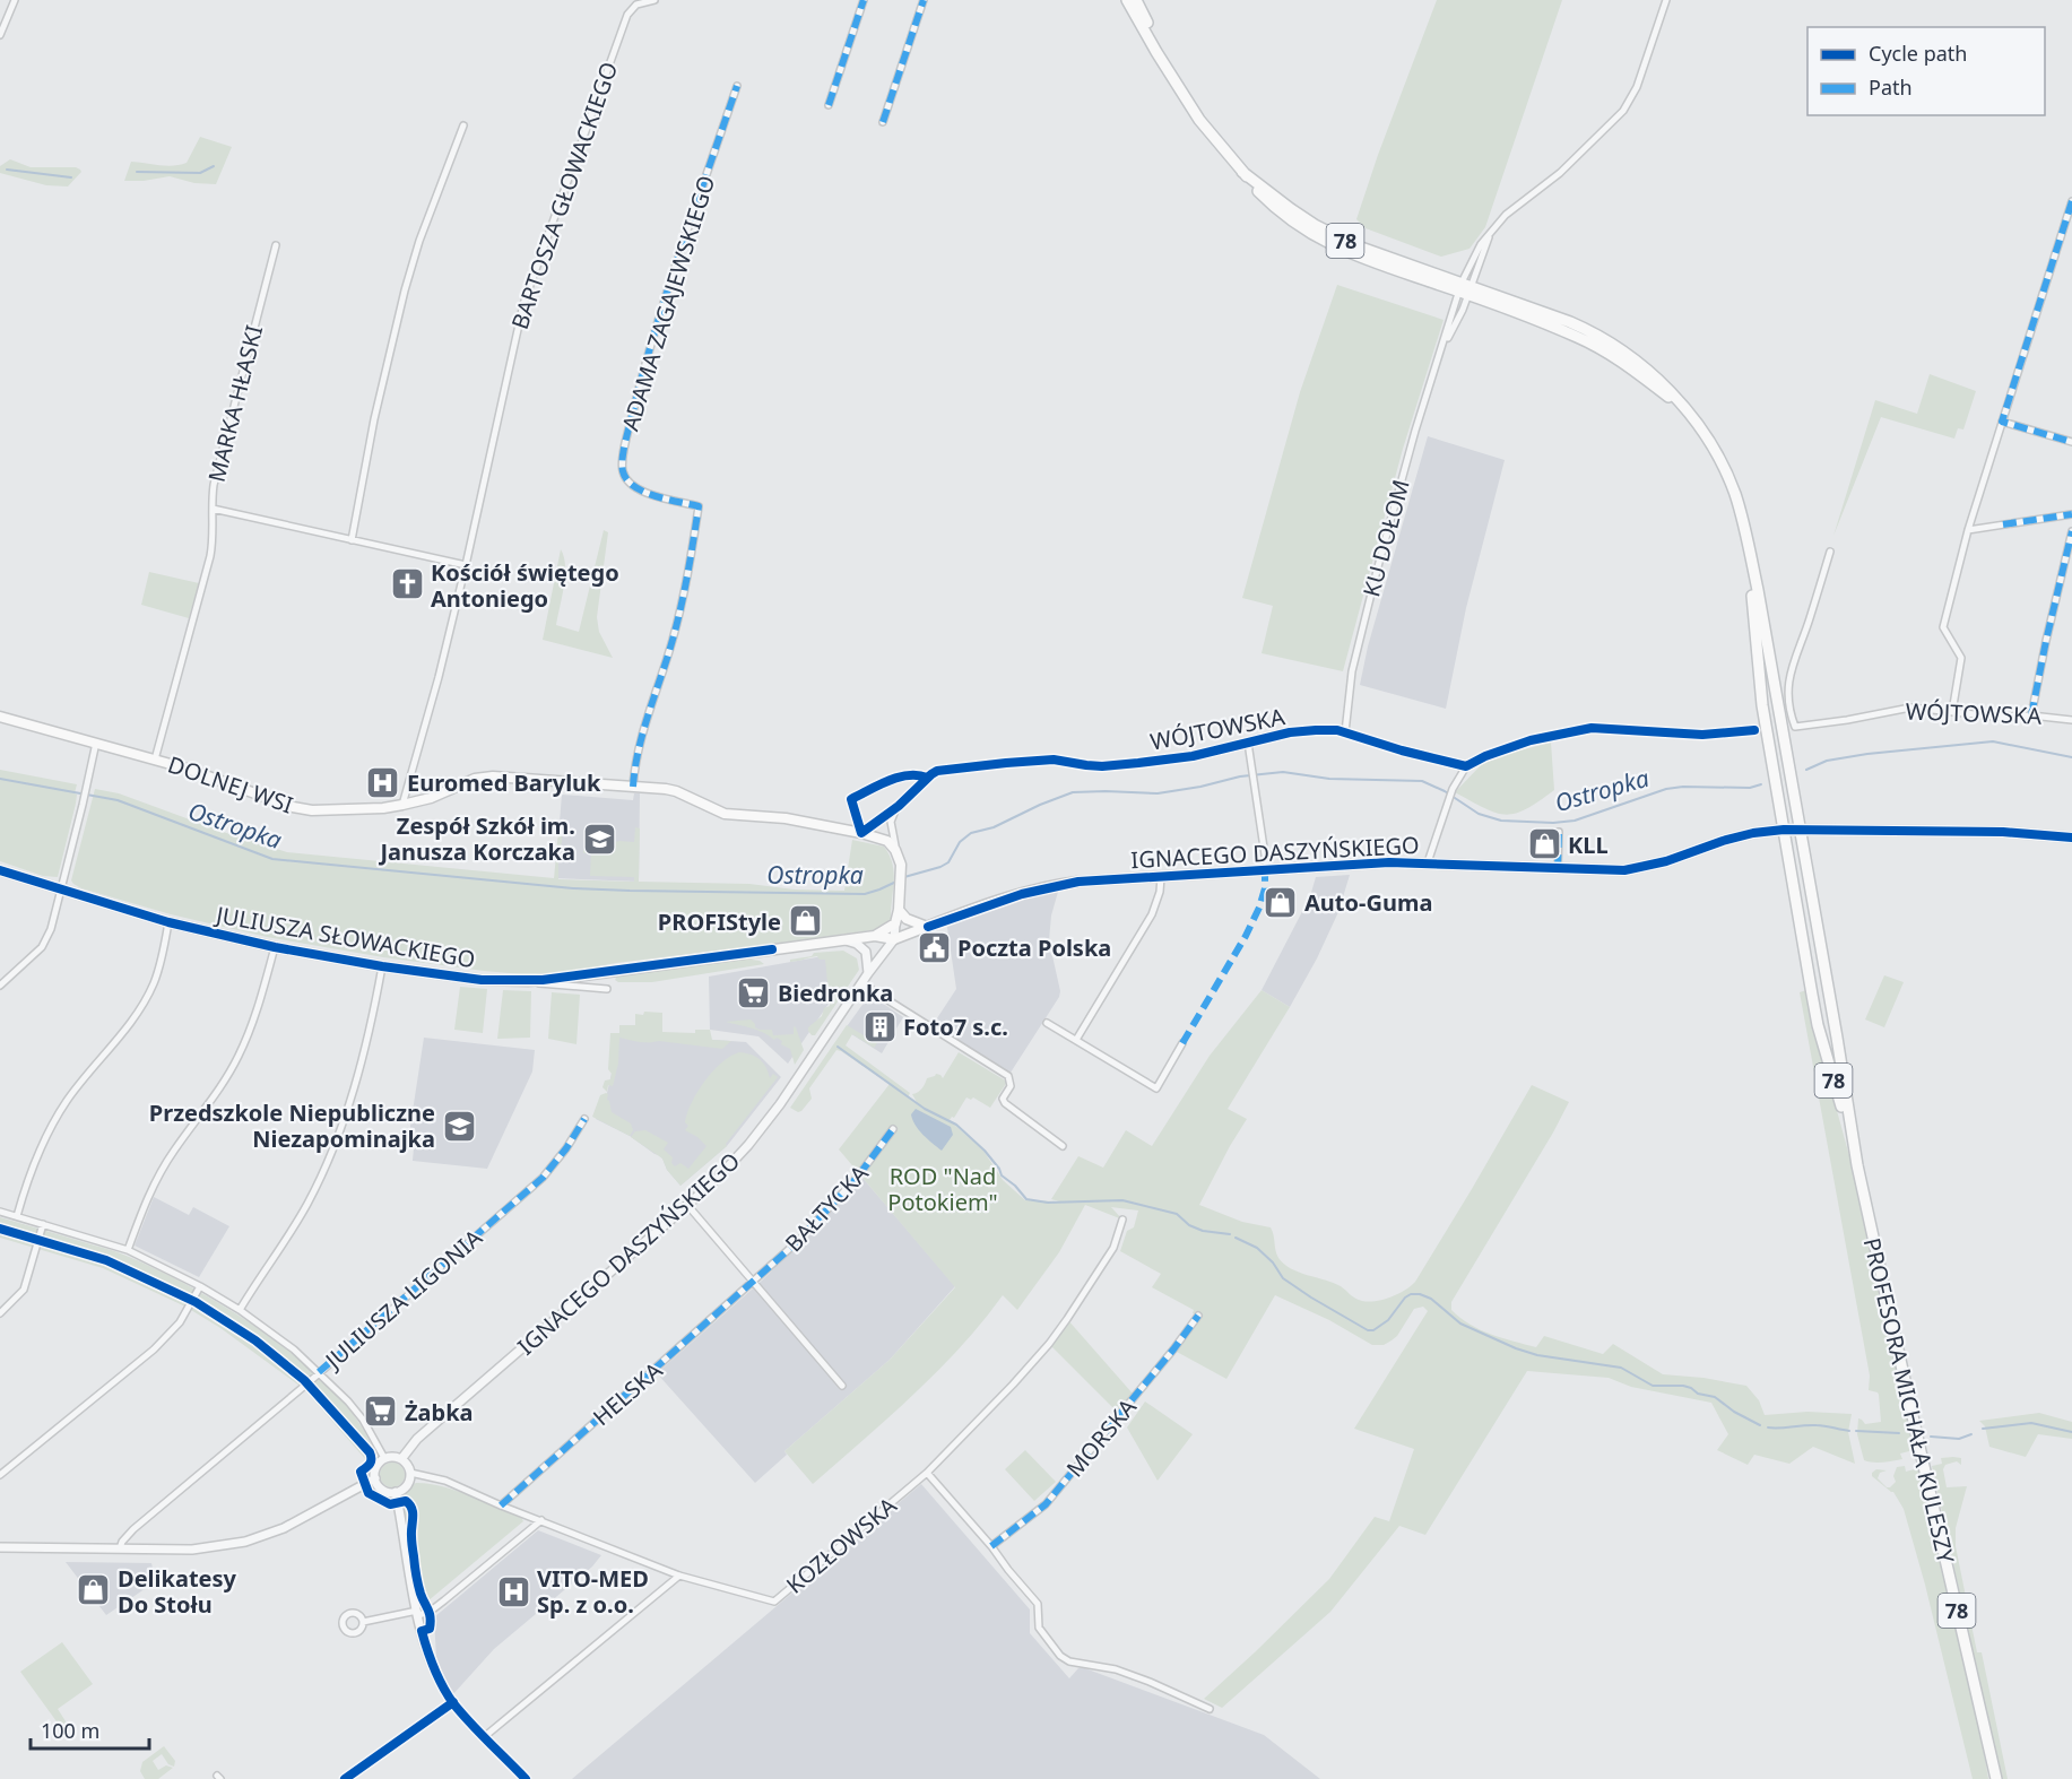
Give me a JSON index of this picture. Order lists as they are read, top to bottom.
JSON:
{
  "streets": {
    "main road": [
      "78",
      "DOLNEJ WSI",
      "IGNACEGO DASZYŃSKIEGO",
      "JULIUSZA SŁOWACKIEGO",
      "PROFESORA MICHAŁA KULESZY"
    ],
    "street": [
      "BARTOSZA GŁOWACKIEGO",
      "ADAMA ZAGAJEWSKIEGO",
      "MARKA HŁASKI",
      "KU DOŁOM",
      "WÓJTOWSKA",
      "BAŁTYCKA",
      "JULIUSZA LIGONIA",
      "HELSKA",
      "MORSKA",
      "KOZŁOWSKA"
    ]
  },
  "crossings": [
    ["BARTOSZA GŁOWACKIEGO", "DOLNEJ WSI"],
    ["78", "KU DOŁOM"],
    ["78", "IGNACEGO DASZYŃSKIEGO"],
    ["78", "PROFESORA MICHAŁA KULESZY"],
    ["ADAMA ZAGAJEWSKIEGO", "DOLNEJ WSI"],
    ["MARKA HŁASKI", "DOLNEJ WSI"],
    ["KU DOŁOM", "WÓJTOWSKA"],
    ["WÓJTOWSKA", "DOLNEJ WSI"],
    ["IGNACEGO DASZYŃSKIEGO", "JULIUSZA SŁOWACKIEGO"],
    ["IGNACEGO DASZYŃSKIEGO", "PROFESORA MICHAŁA KULESZY"],
    ["IGNACEGO DASZYŃSKIEGO", "KOZŁOWSKA"],
    ["BAŁTYCKA", "HELSKA"],
    ["HELSKA", "KOZŁOWSKA"]
  ],
  "water": ["Ostropka"],
  "parks": ["ROD \"Nad Potokiem\""],
  "places": {
    "church": ["Kościół świętego Antoniego"],
    "hospital": ["Euromed Baryluk", "VITO-MED Sp. z o.o."],
    "school or university": ["Zespół Szkół im. Janusza Korczaka", "Przedszkole Niepubliczne Niezapominajka"],
    "shop": [
      "KLL",
      "Auto-Guma",
      "PROFIStyle",
      "Delikatesy Do Stołu"
    ],
    "public building": ["Poczta Polska"],
    "supermarket": ["Biedronka", "Żabka"],
    "building": ["Foto7 s.c."]
  },
  "legend": ["Cycle path", "Path"],
  "scale_bar": "100 m"
}
